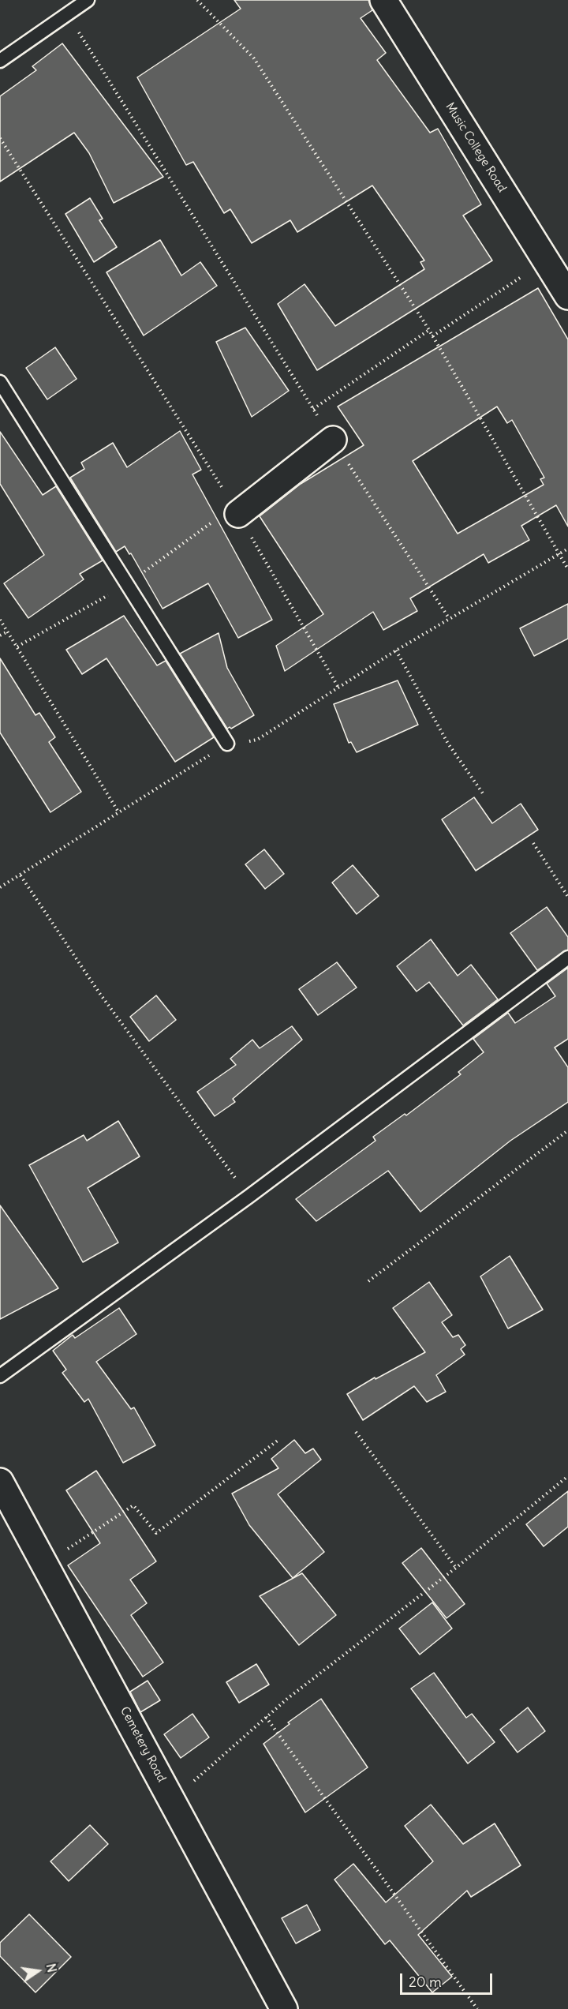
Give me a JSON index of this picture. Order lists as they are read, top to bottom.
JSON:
{
  "streets": {
    "street": ["Music College Road", "Cemetery Road"]
  },
  "scale_bar": "20 m",
  "north": "right"
}
